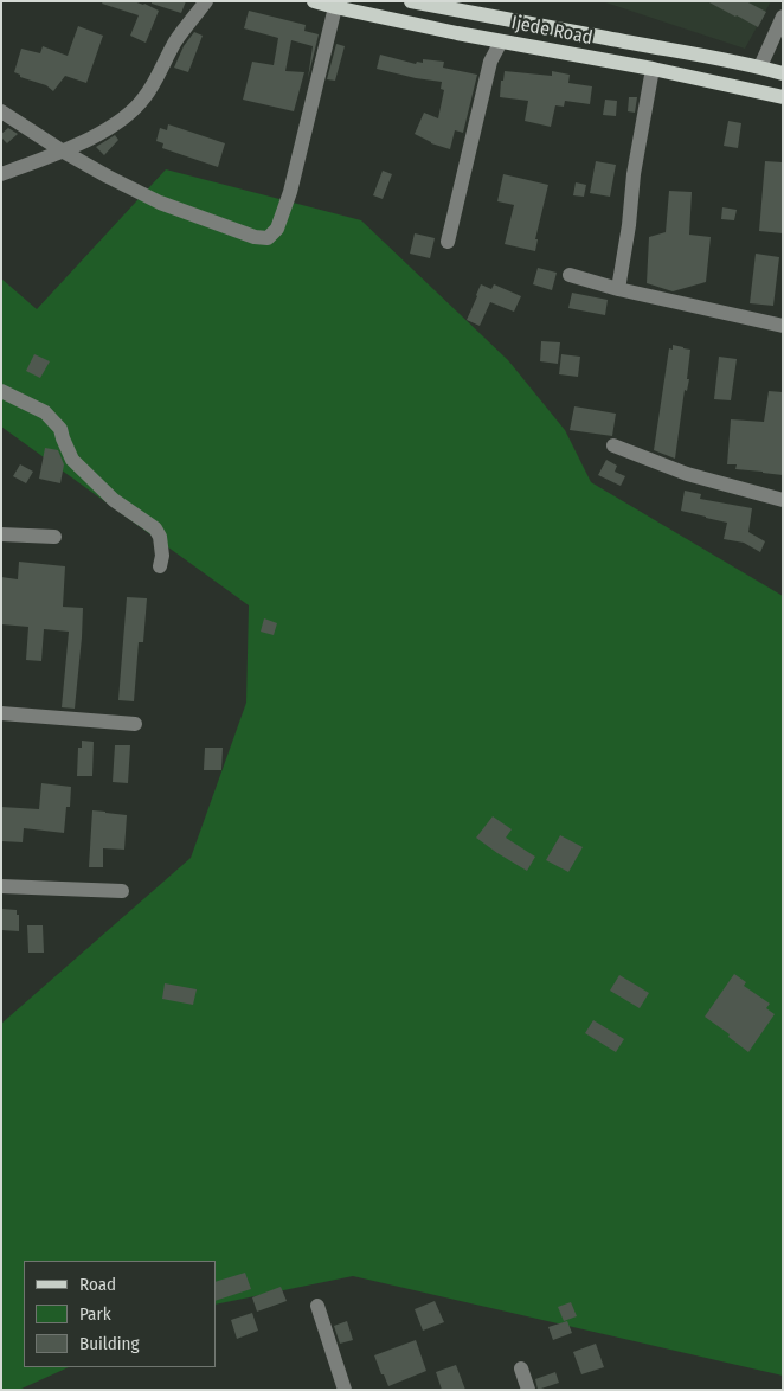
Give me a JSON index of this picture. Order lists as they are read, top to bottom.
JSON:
{
  "streets": {
    "main road": ["Ijede Road"]
  },
  "legend": ["Road", "Park", "Building"]
}
